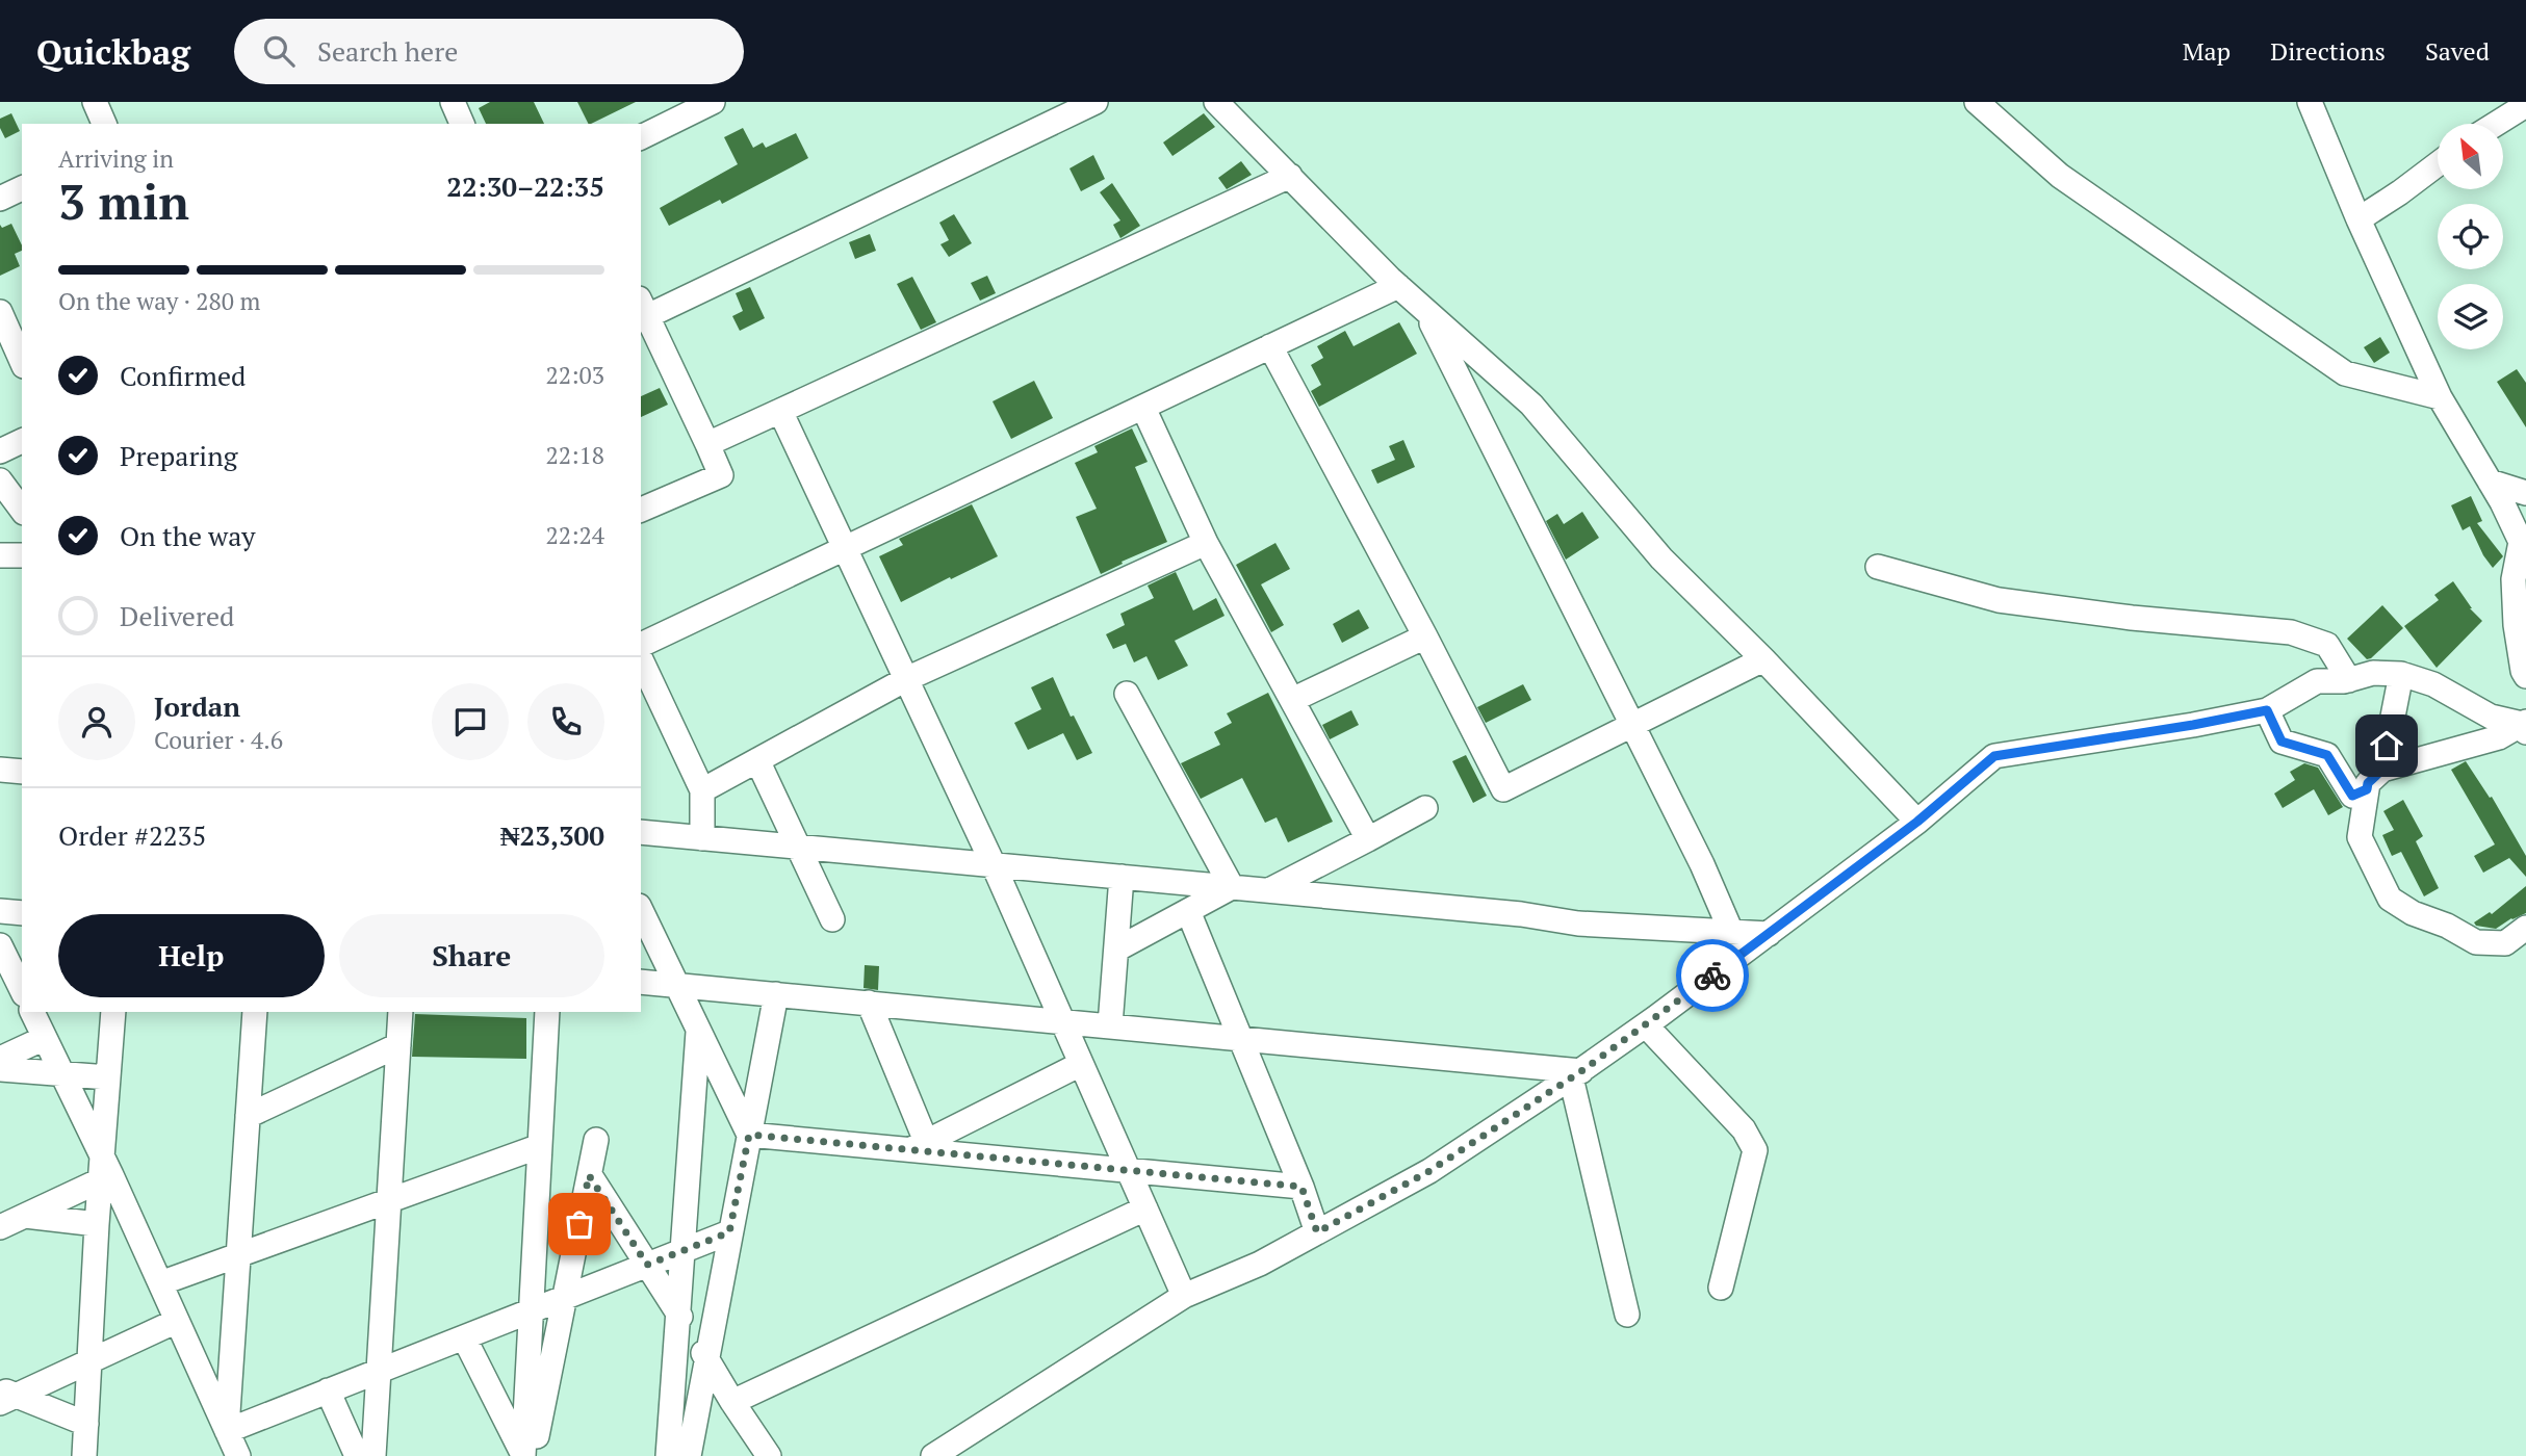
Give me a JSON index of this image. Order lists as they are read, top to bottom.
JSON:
{
  "north": "top left",
  "page": {
    "header": "Quickbag",
    "search": "Search here",
    "nav": ["Map", "Directions", "Saved"],
    "heading": ["3 min", "Arriving in", "22:30–22:35"],
    "panel": [
      "Jordan",
      "Courier · 4.6",
      "Order #2235",
      "₦23,300"
    ],
    "bar": "On the way · 280 m",
    "list": [
      ["Confirmed", "22:03"],
      ["Preparing", "22:18"],
      ["On the way", "22:24"],
      "Delivered"
    ],
    "buttons": ["Help", "Share"]
  }
}
